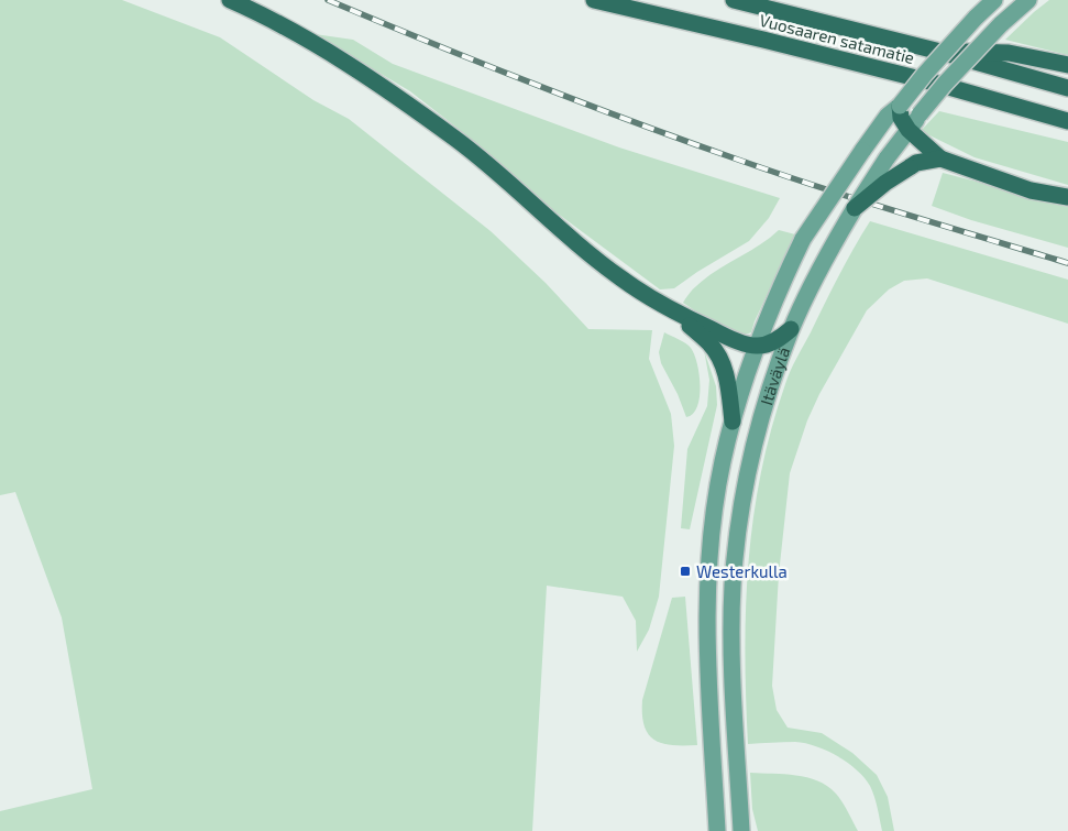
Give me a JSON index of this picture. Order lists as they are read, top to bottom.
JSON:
{
  "streets": {
    "highway": ["Vuosaaren satamatie"],
    "main road": ["Itäväylä"]
  },
  "places": {
    "transit": ["Westerkulla"]
  }
}
